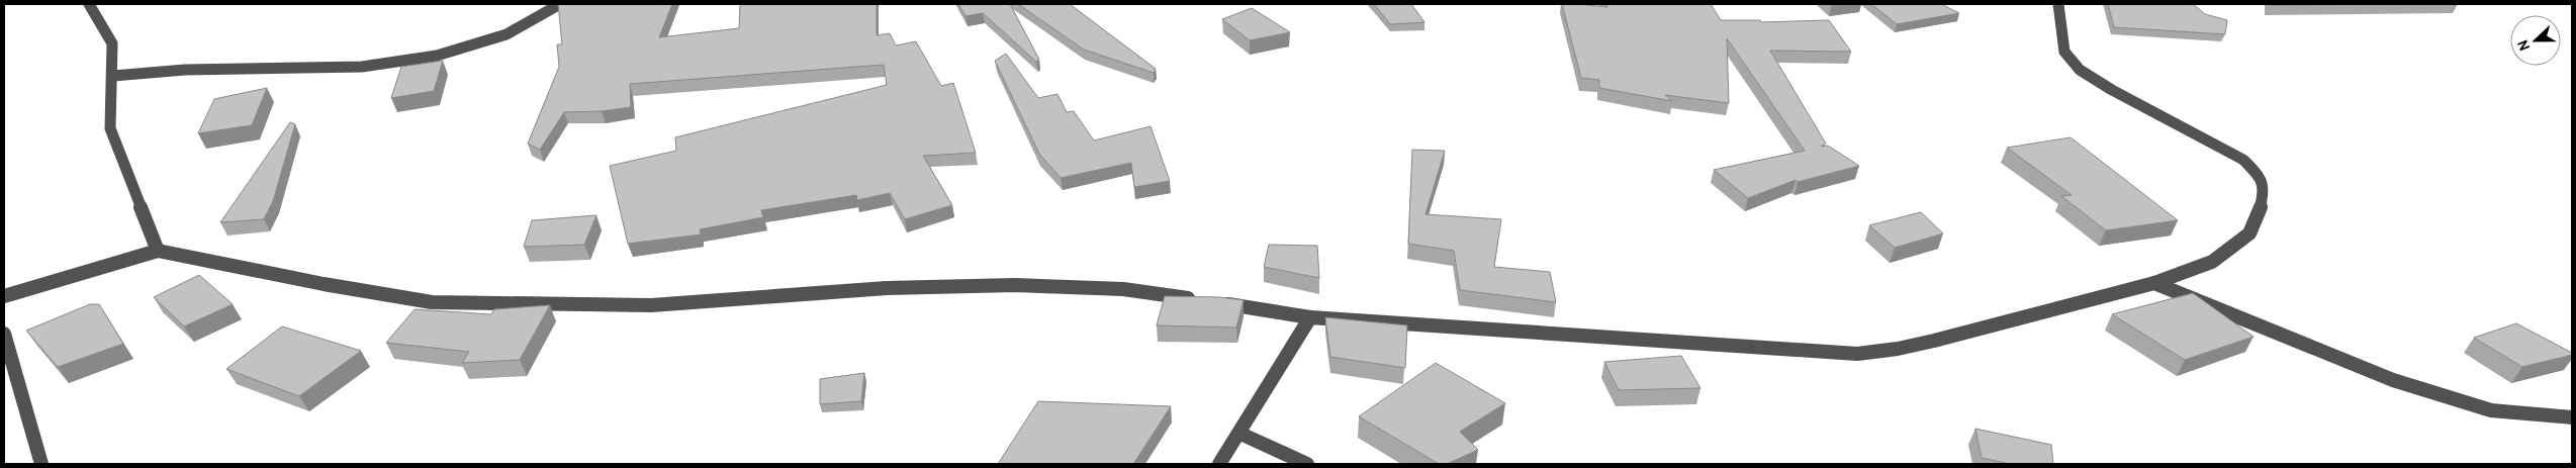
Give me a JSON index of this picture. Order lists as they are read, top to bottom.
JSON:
{
  "north": "left"
}
